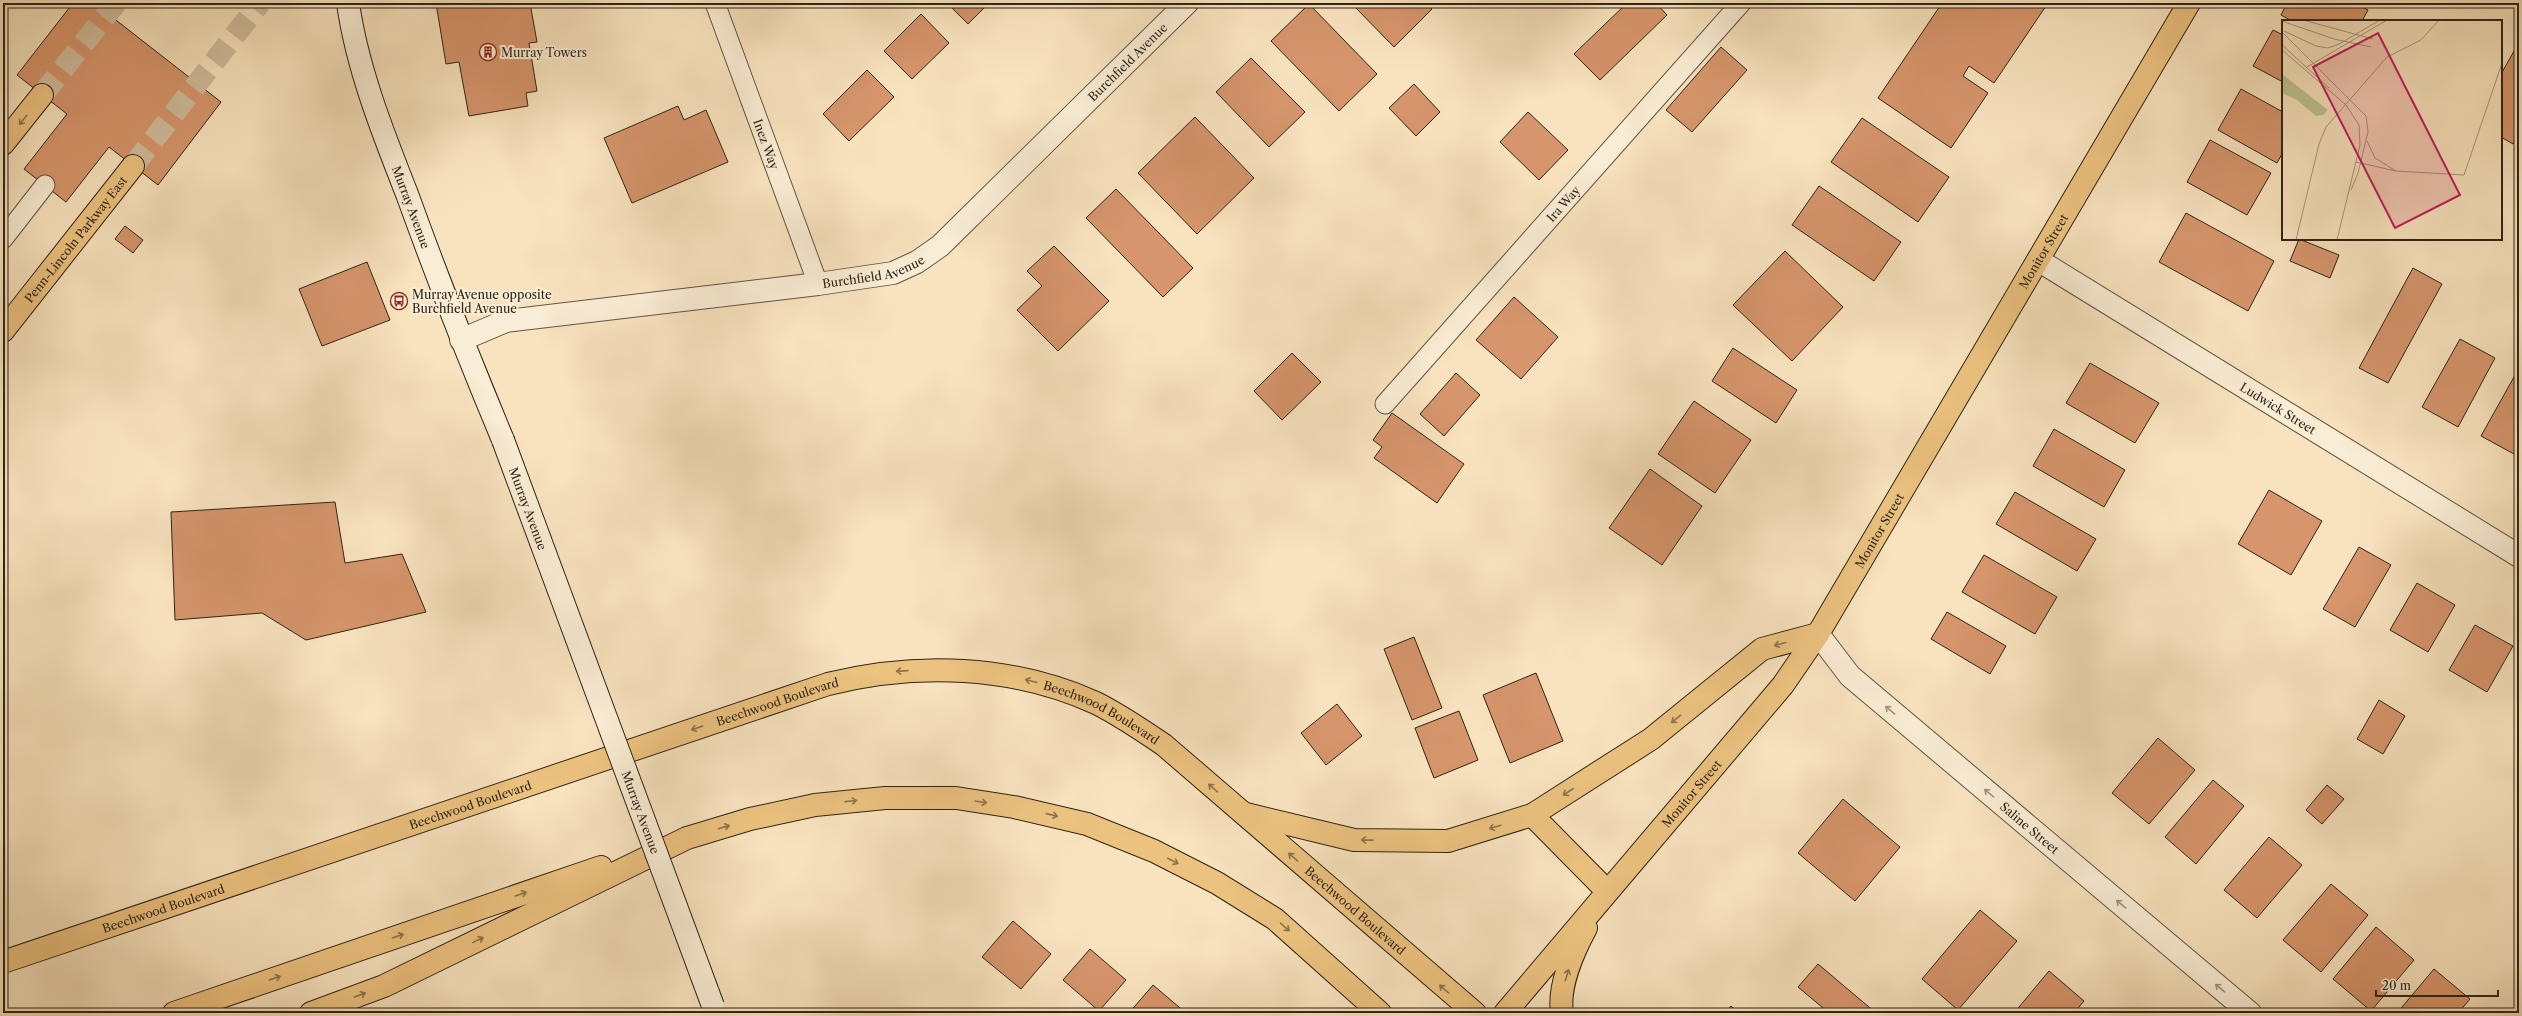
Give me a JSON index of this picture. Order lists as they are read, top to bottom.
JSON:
{
  "streets": {
    "main road": ["Penn-Lincoln Parkway East", "Monitor Street", "Beechwood Boulevard"],
    "street": [
      "Burchfield Avenue",
      "Murray Avenue",
      "Ludwick Street",
      "Saline Street"
    ],
    "lane": ["Inez Way", "Ira Way"]
  },
  "crossings": [
    ["Burchfield Avenue", "Inez Way"],
    ["Burchfield Avenue", "Murray Avenue"],
    ["Monitor Street", "Ludwick Street"],
    ["Monitor Street", "Saline Street"]
  ],
  "one_way": ["Saline Street"],
  "places": {
    "building": ["Murray Towers"],
    "bus stop": ["Murray Avenue opposite Burchfield Avenue"]
  },
  "scale_bar": "20 m"
}
